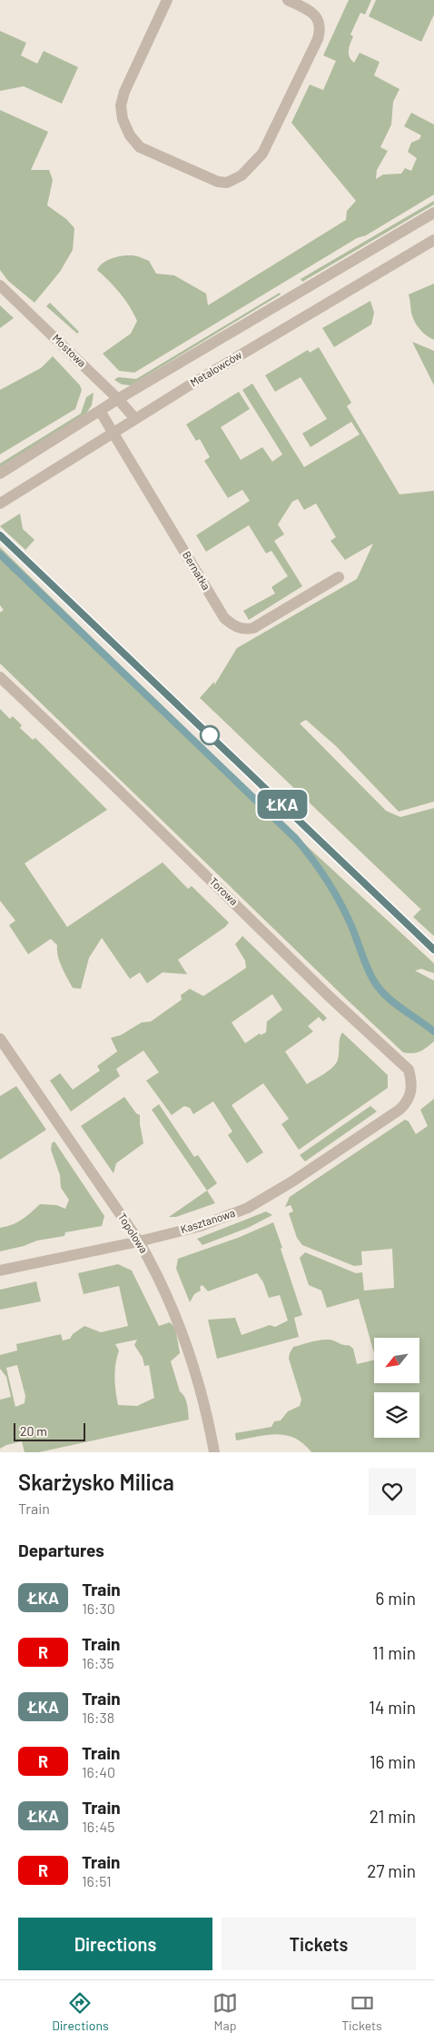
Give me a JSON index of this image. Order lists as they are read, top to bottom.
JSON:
{
  "streets": {
    "street": [
      "Mostowa",
      "Metalowców",
      "Bernatka",
      "Torowa",
      "Kasztanowa",
      "Topolowa"
    ]
  },
  "crossings": [
    ["Mostowa", "Metalowców"],
    ["Metalowców", "Bernatka"],
    ["Torowa", "Kasztanowa"],
    ["Kasztanowa", "Topolowa"]
  ],
  "scale_bar": "20 m",
  "north": "bottom left",
  "page": {
    "on_map": "ŁKA",
    "scale": "20 m",
    "heading": [
      ["Skarżysko Milica", "Train"],
      "Departures"
    ],
    "list": [
      {
        "mark": "ŁKA",
        "name": "Train",
        "note": "16:30",
        "value": "6 min"
      },
      {
        "mark": "R",
        "name": "Train",
        "note": "16:35",
        "value": "11 min"
      },
      {
        "mark": "ŁKA",
        "name": "Train",
        "note": "16:38",
        "value": "14 min"
      },
      {
        "mark": "R",
        "name": "Train",
        "note": "16:40",
        "value": "16 min"
      },
      {
        "mark": "ŁKA",
        "name": "Train",
        "note": "16:45",
        "value": "21 min"
      },
      {
        "mark": "R",
        "name": "Train",
        "note": "16:51",
        "value": "27 min"
      }
    ],
    "buttons": ["Directions", "Tickets"],
    "tabs": ["Directions", "Map", "Tickets"]
  }
}
